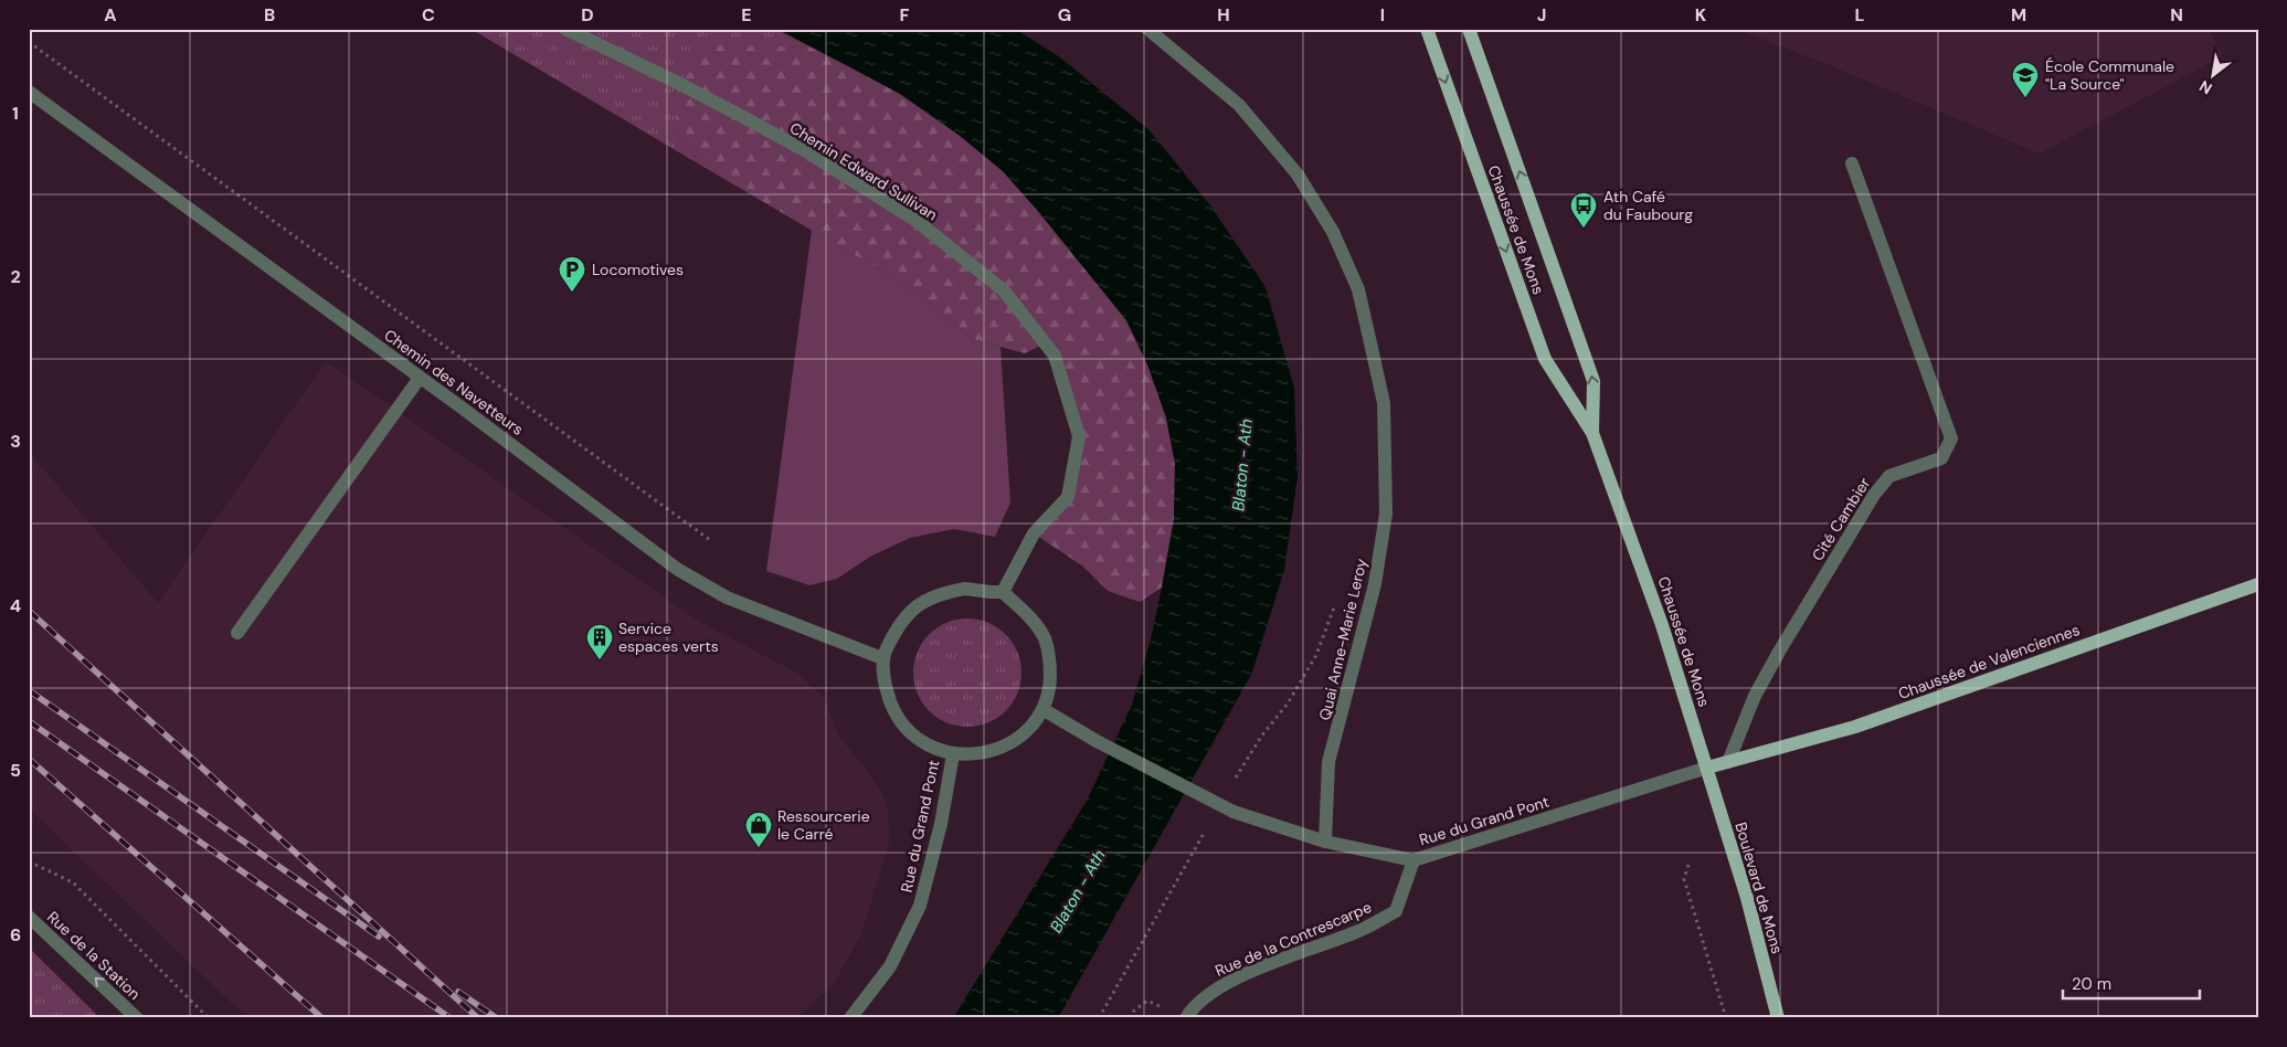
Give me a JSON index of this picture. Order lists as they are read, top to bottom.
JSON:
{
  "streets": {
    "main road": [
      "Chaussée de Mons",
      "Chaussée de Valenciennes",
      "Rue du Grand Pont",
      "Boulevard de Mons"
    ],
    "street": [
      "Chemin Edward Sullivan",
      "Chemin des Navetteurs",
      "Cité Cambier",
      "Quai Anne-Marie Leroy",
      "Rue de la Contrescarpe",
      "Rue de la Station"
    ]
  },
  "crossings": [
    ["Chemin Edward Sullivan", "Chemin des Navetteurs"],
    ["Chemin Edward Sullivan", "Rue du Grand Pont"],
    ["Chaussée de Mons", "Rue du Grand Pont"],
    ["Chaussée de Mons", "Boulevard de Mons"],
    ["Chemin des Navetteurs", "Rue du Grand Pont"],
    ["Cité Cambier", "Chaussée de Valenciennes"],
    ["Cité Cambier", "Rue du Grand Pont"],
    ["Quai Anne-Marie Leroy", "Rue du Grand Pont"],
    ["Chaussée de Valenciennes", "Rue du Grand Pont"],
    ["Rue du Grand Pont", "Boulevard de Mons"],
    ["Rue du Grand Pont", "Rue de la Contrescarpe"]
  ],
  "one_way": ["Rue de la Station"],
  "water": ["Blaton - Ath"],
  "places": {
    "school or university": ["École Communale \"La Source\""],
    "bus stop": ["Ath Café du Faubourg"],
    "parking": ["Locomotives"],
    "building": ["Service espaces verts"],
    "shop": ["Ressourcerie le Carré"]
  },
  "scale_bar": "20 m",
  "north": "bottom left",
  "grid": {
    "columns": [
      "A",
      "B",
      "C",
      "D",
      "E",
      "F",
      "G",
      "H",
      "I",
      "J",
      "K",
      "L",
      "M",
      "N"
    ],
    "rows": [
      "1",
      "2",
      "3",
      "4",
      "5",
      "6"
    ]
  }
}
